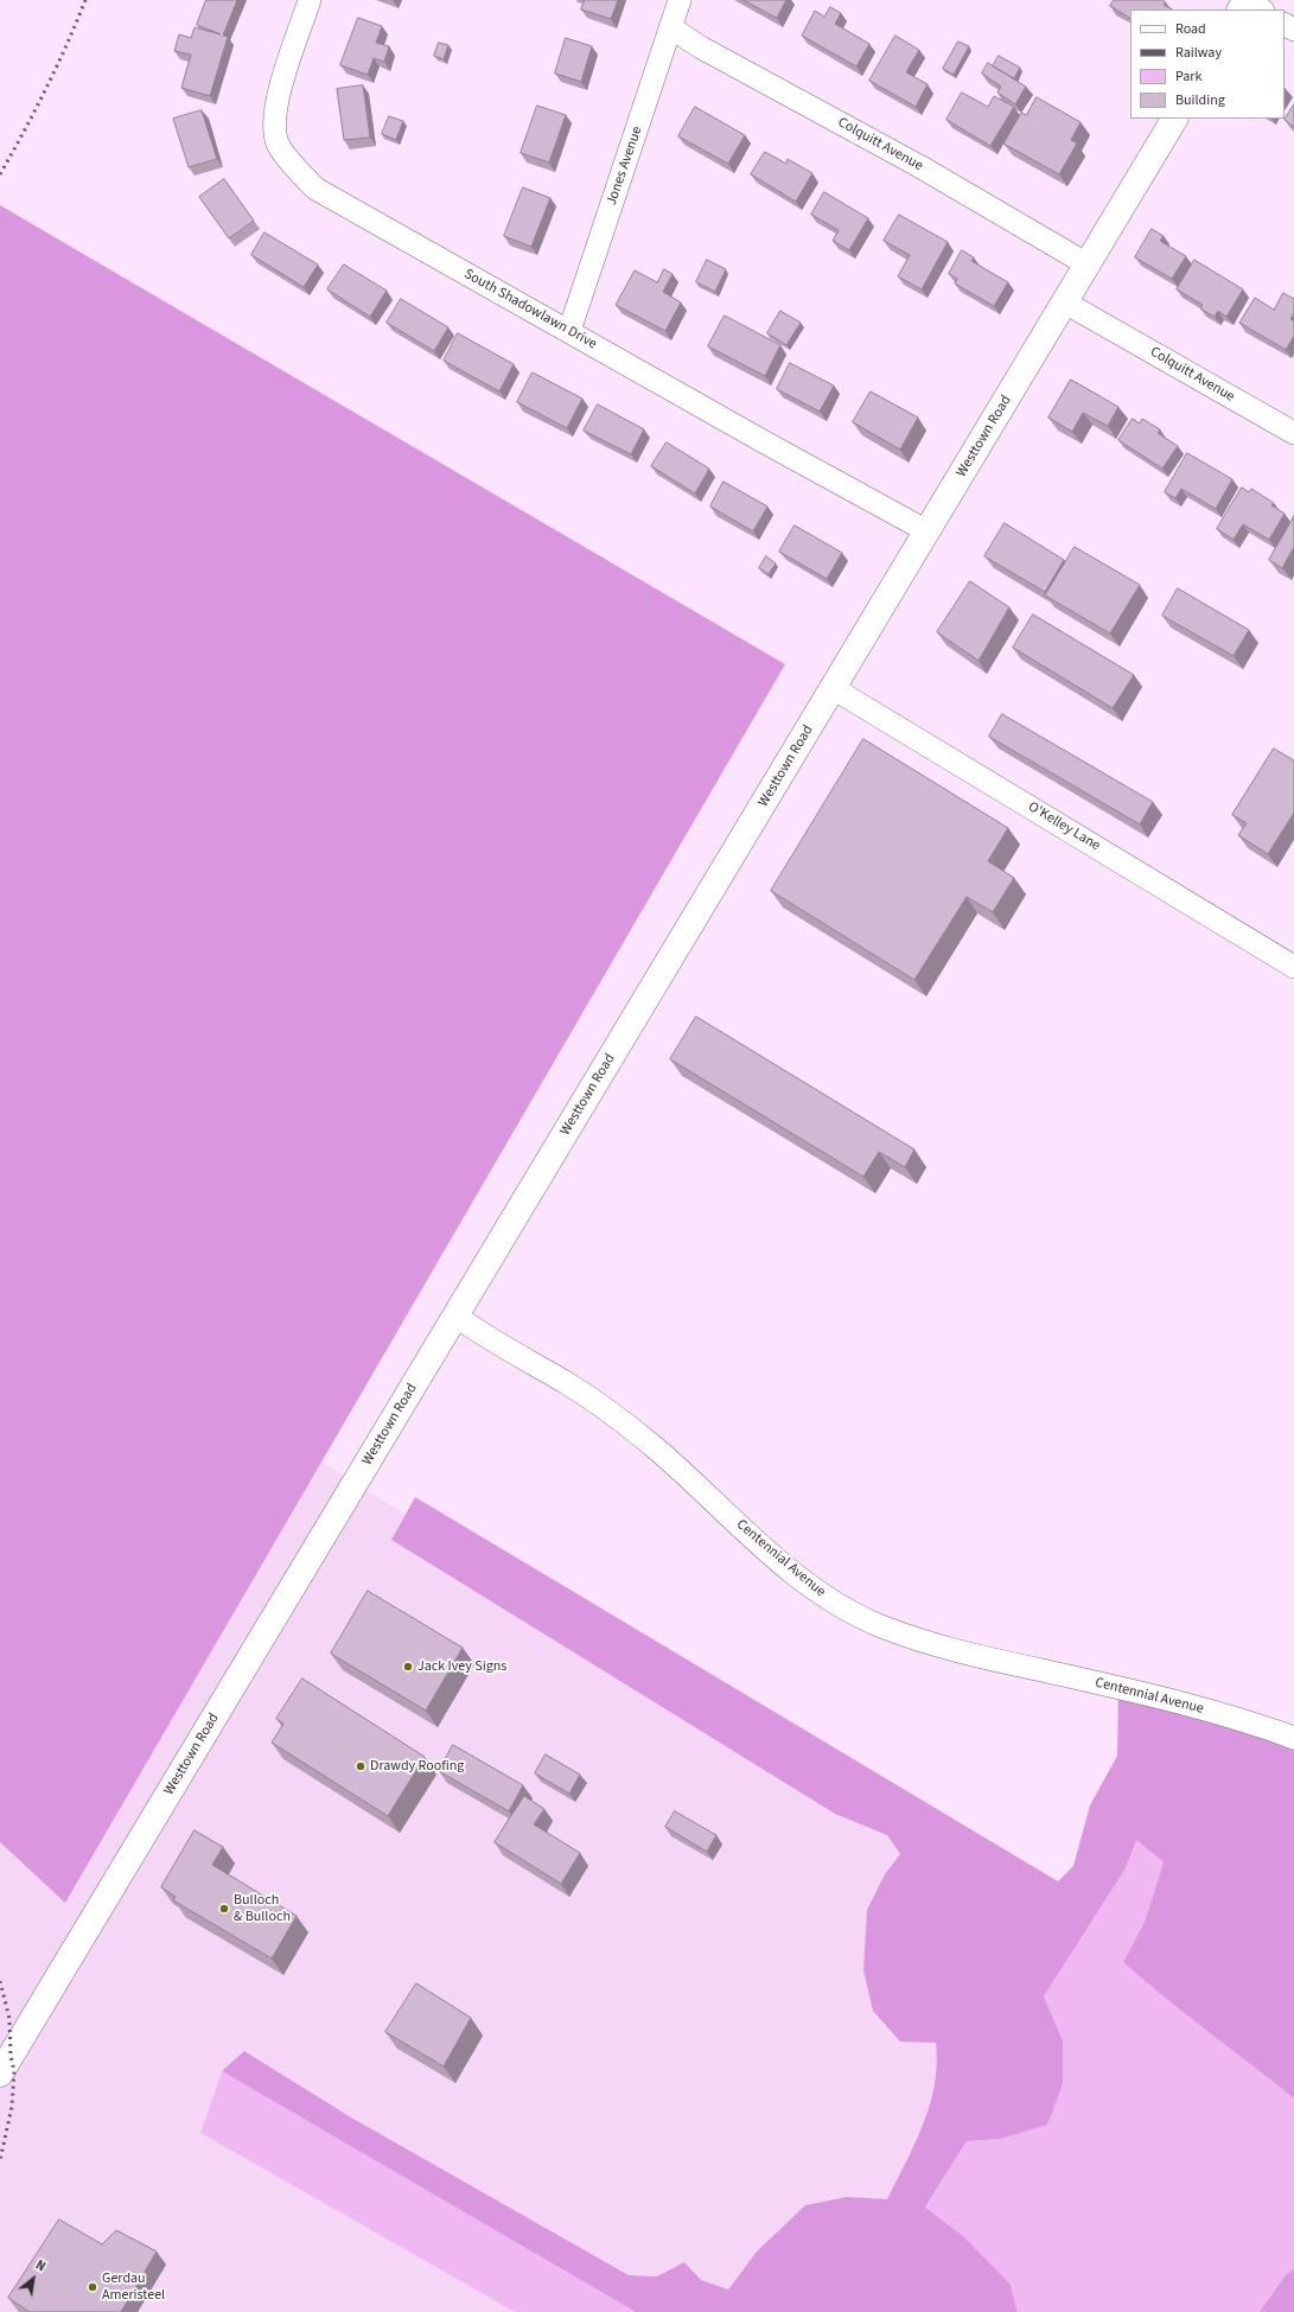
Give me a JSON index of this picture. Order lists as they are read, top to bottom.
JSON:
{
  "streets": {
    "street": [
      "Colquitt Avenue",
      "Jones Avenue",
      "South Shadowlawn Drive",
      "Westtown Road",
      "O'Kelley Lane",
      "Centennial Avenue"
    ]
  },
  "crossings": [
    ["Colquitt Avenue", "Jones Avenue"],
    ["Colquitt Avenue", "Westtown Road"],
    ["Jones Avenue", "South Shadowlawn Drive"],
    ["South Shadowlawn Drive", "Westtown Road"],
    ["Westtown Road", "O'Kelley Lane"],
    ["Westtown Road", "Centennial Avenue"]
  ],
  "places": [
    "Jack Ivey Signs",
    "Drawdy Roofing",
    "Bulloch & Bulloch",
    "Gerdau Ameristeel"
  ],
  "legend": [
    "Road",
    "Railway",
    "Park",
    "Building"
  ],
  "north": "top right"
}
